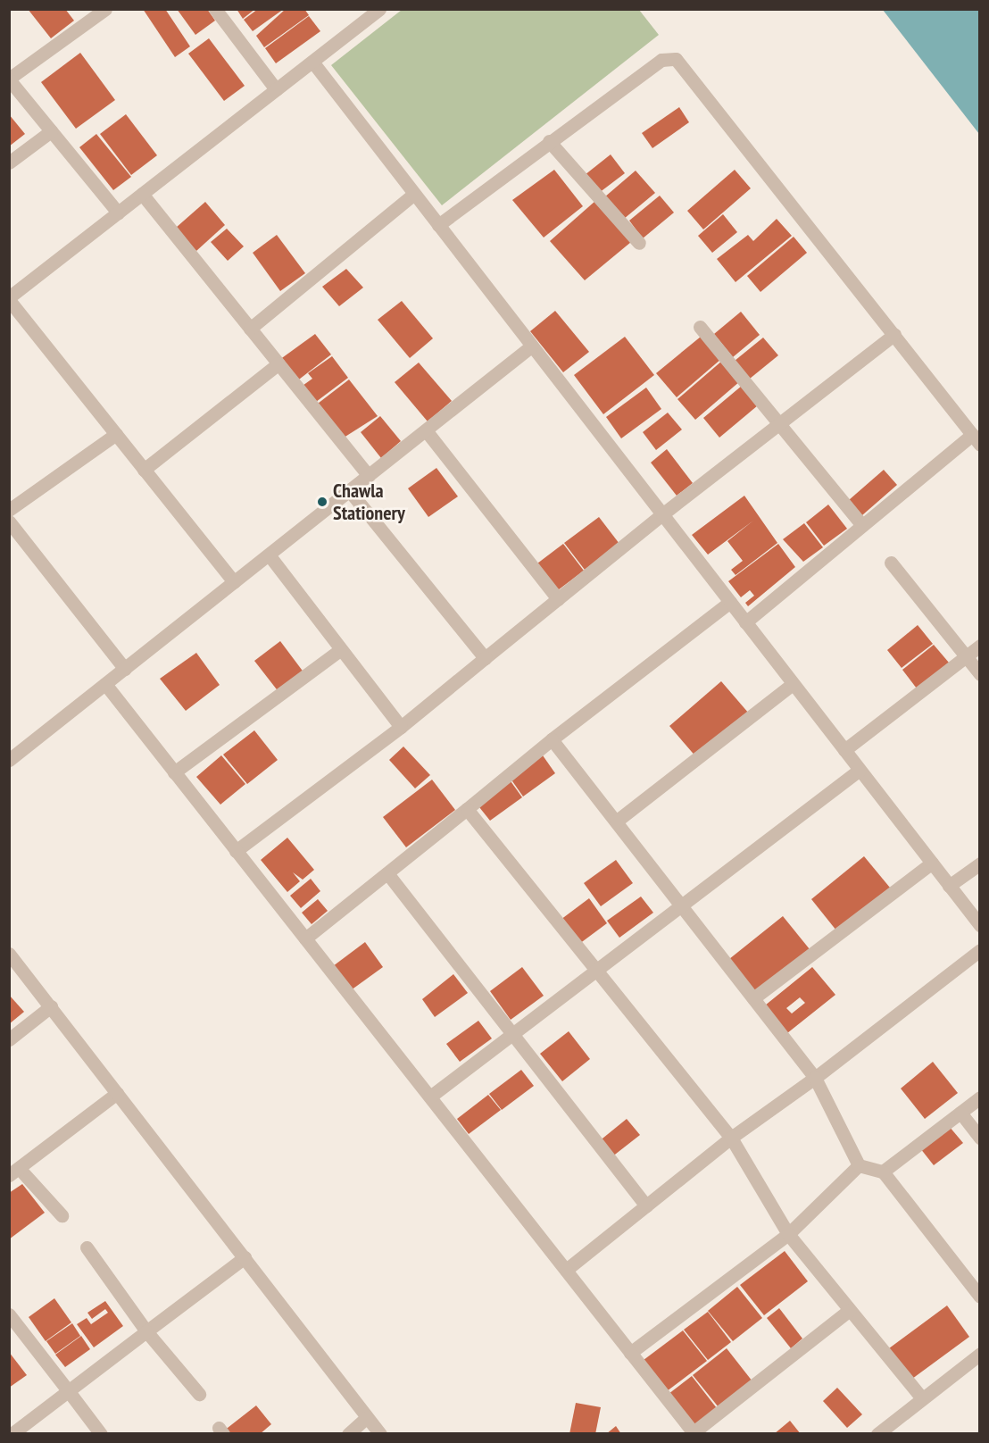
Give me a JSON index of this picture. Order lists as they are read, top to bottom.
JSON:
{
  "places": ["Chawla Stationery"]
}
